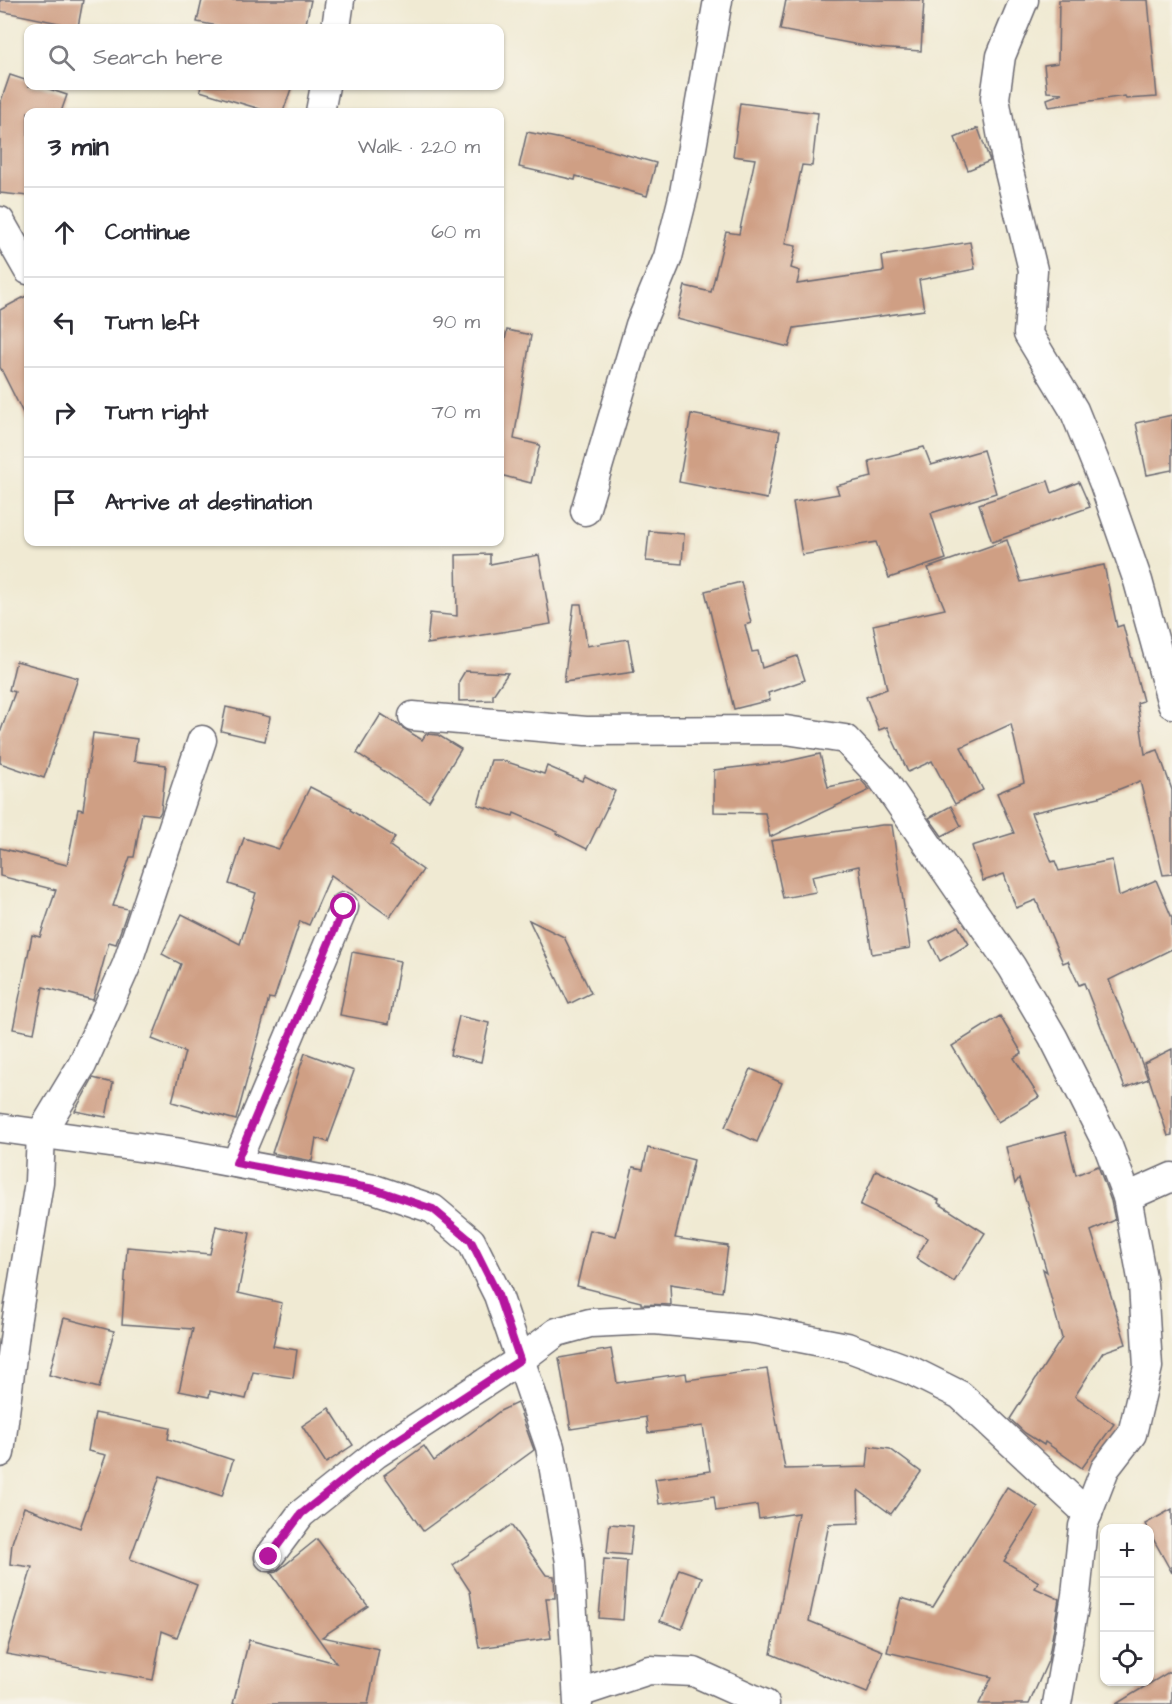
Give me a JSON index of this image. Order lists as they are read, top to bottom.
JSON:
{
  "page": {
    "search": "Search here",
    "heading": ["3 min", "Walk · 220 m"],
    "list": [
      ["Continue", "60 m"],
      ["Turn left", "90 m"],
      ["Turn right", "70 m"],
      "Arrive at destination"
    ],
    "map_buttons": ["+", "−"]
  }
}
